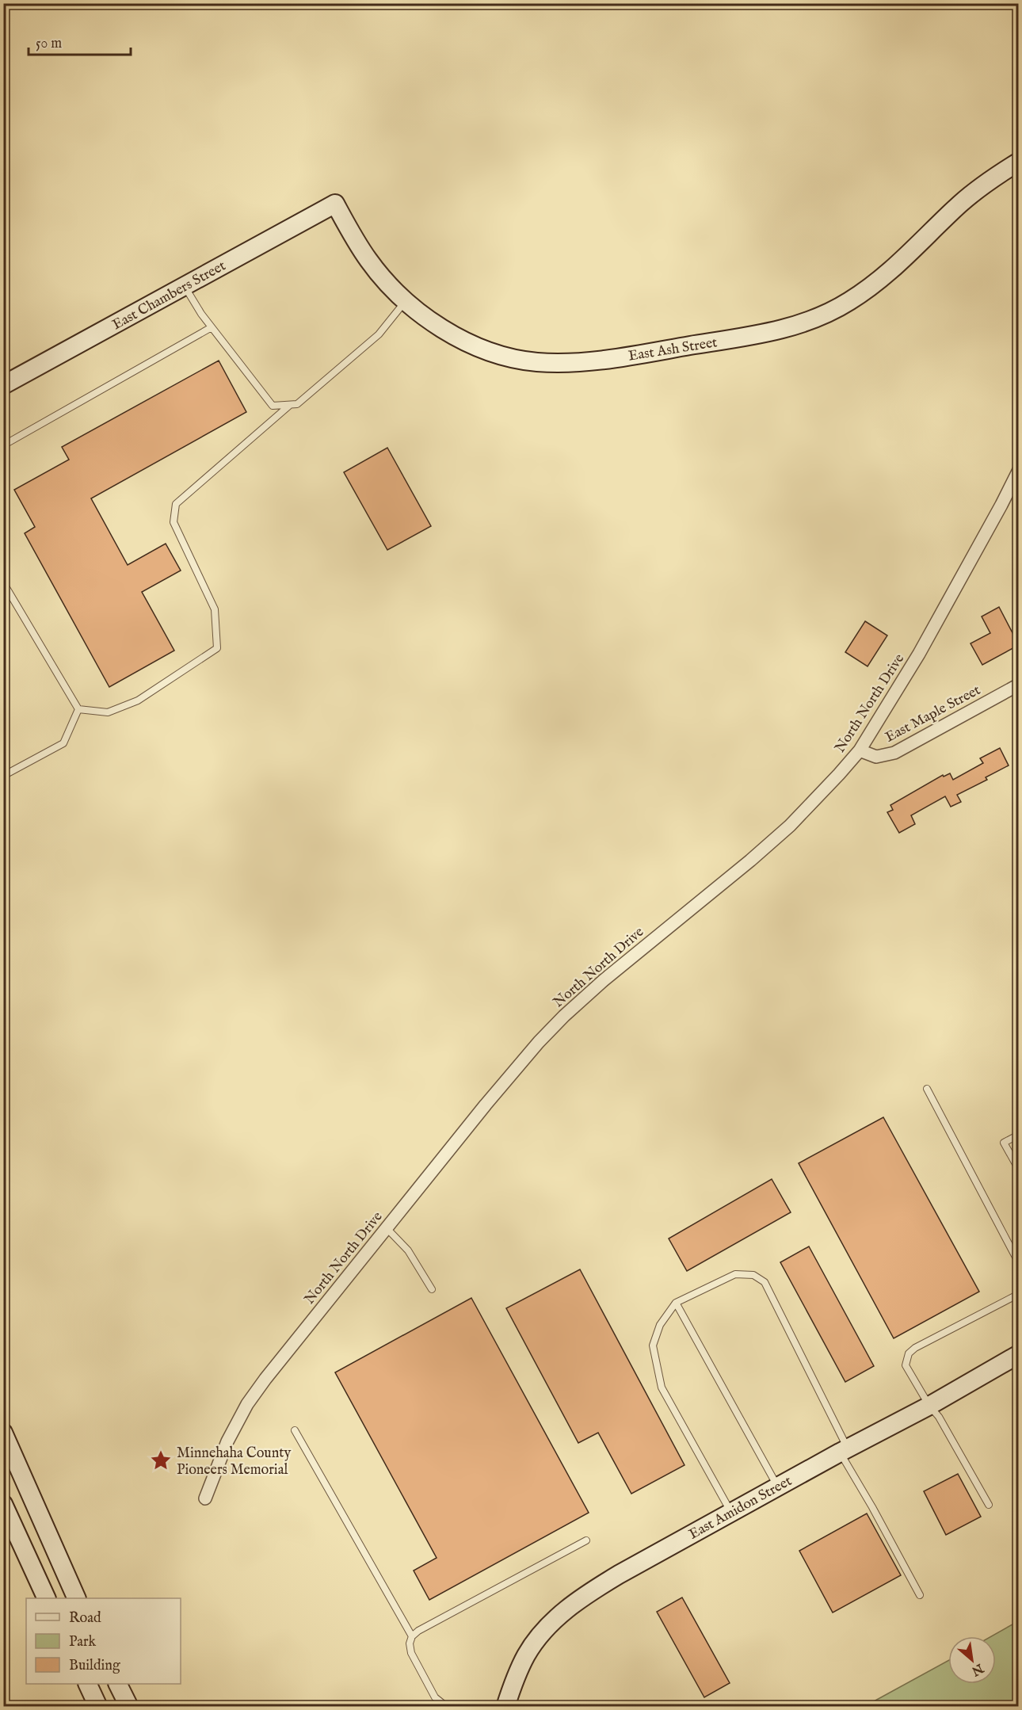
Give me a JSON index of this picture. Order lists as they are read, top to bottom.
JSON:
{
  "streets": {
    "street": [
      "East Chambers Street",
      "East Ash Street",
      "North North Drive",
      "East Maple Street",
      "East Amidon Street"
    ]
  },
  "crossings": [
    ["East Chambers Street", "East Ash Street"],
    ["North North Drive", "East Maple Street"]
  ],
  "places": {
    "place": ["Minnehaha County Pioneers Memorial"]
  },
  "legend": ["Road", "Park", "Building"],
  "scale_bar": "50 m",
  "north": "bottom right"
}
